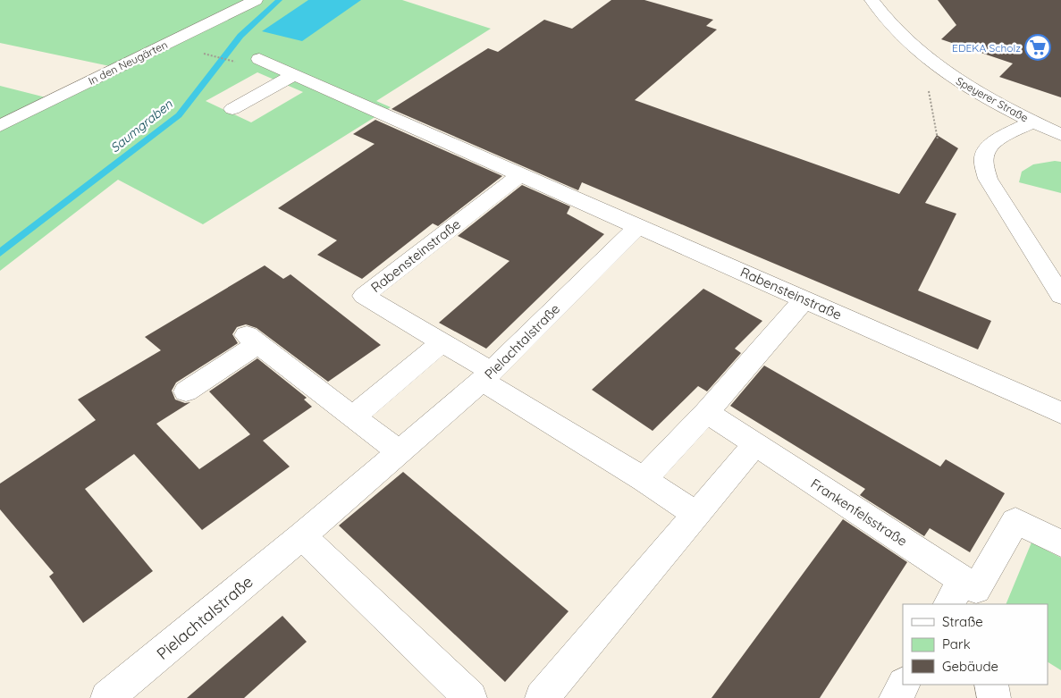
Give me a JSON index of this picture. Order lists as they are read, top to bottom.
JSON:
{
  "streets": {
    "street": [
      "In den Neugärten",
      "Speyerer Straße",
      "Rabensteinstraße",
      "Pielachtalstraße",
      "Frankenfelsstraße"
    ]
  },
  "crossings": [
    ["Rabensteinstraße", "Pielachtalstraße"]
  ],
  "water": ["Saumgraben"],
  "places": {
    "supermarket": ["EDEKA Scholz"]
  },
  "legend": ["Straße", "Park", "Gebäude"]
}
